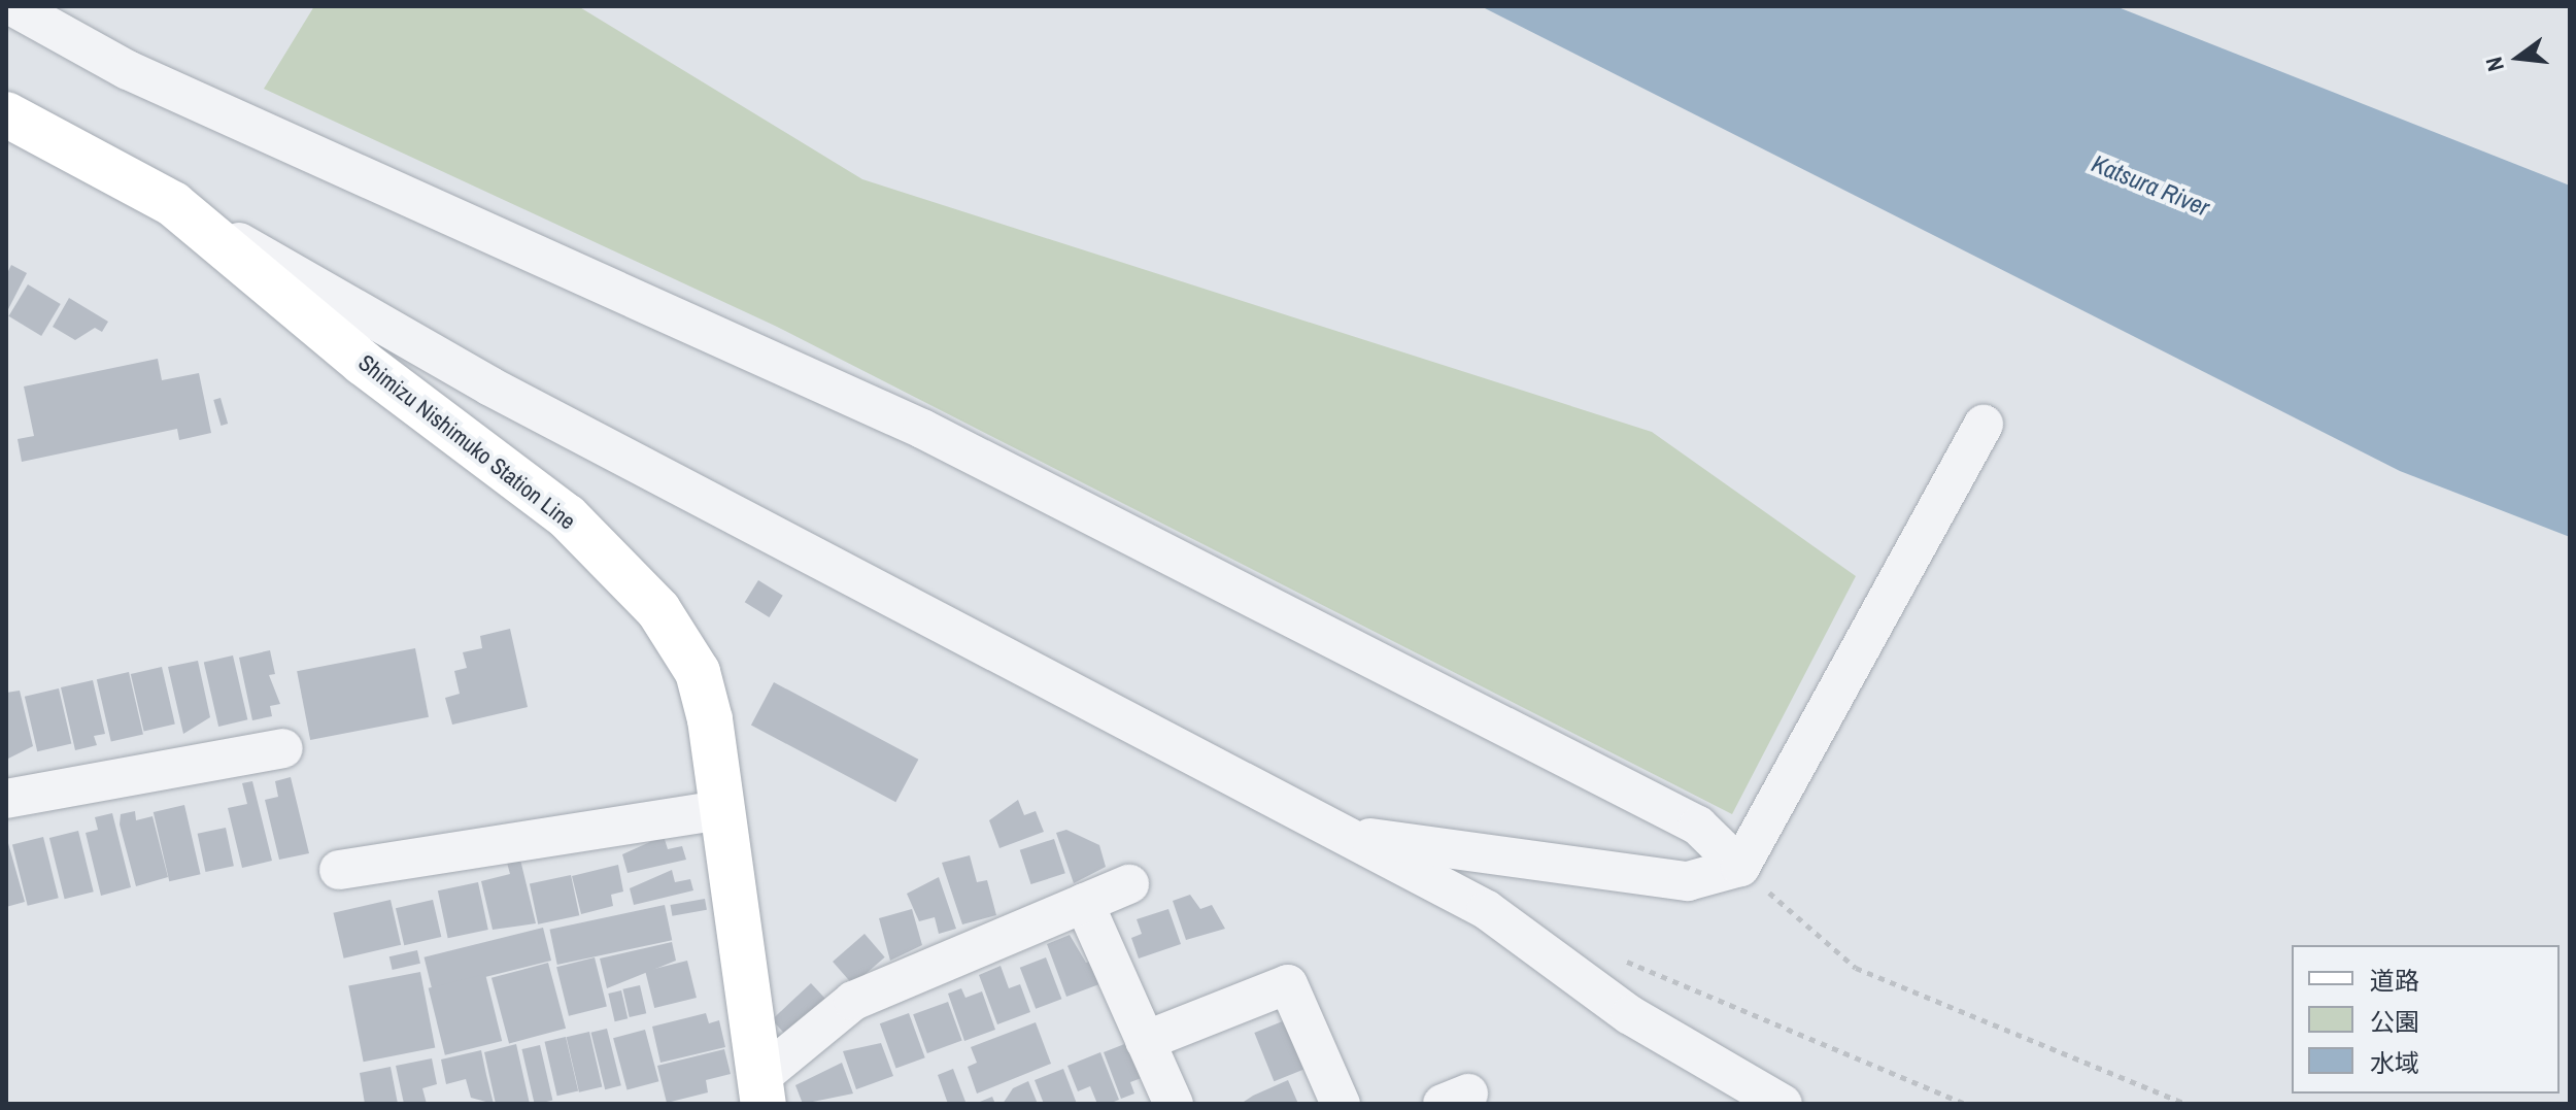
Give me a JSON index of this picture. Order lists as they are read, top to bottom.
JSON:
{
  "streets": {
    "main road": ["Shimizu Nishimuko Station Line"]
  },
  "water": ["Katsura River"],
  "legend": ["道路", "公園", "水域"],
  "north": "left"
}
